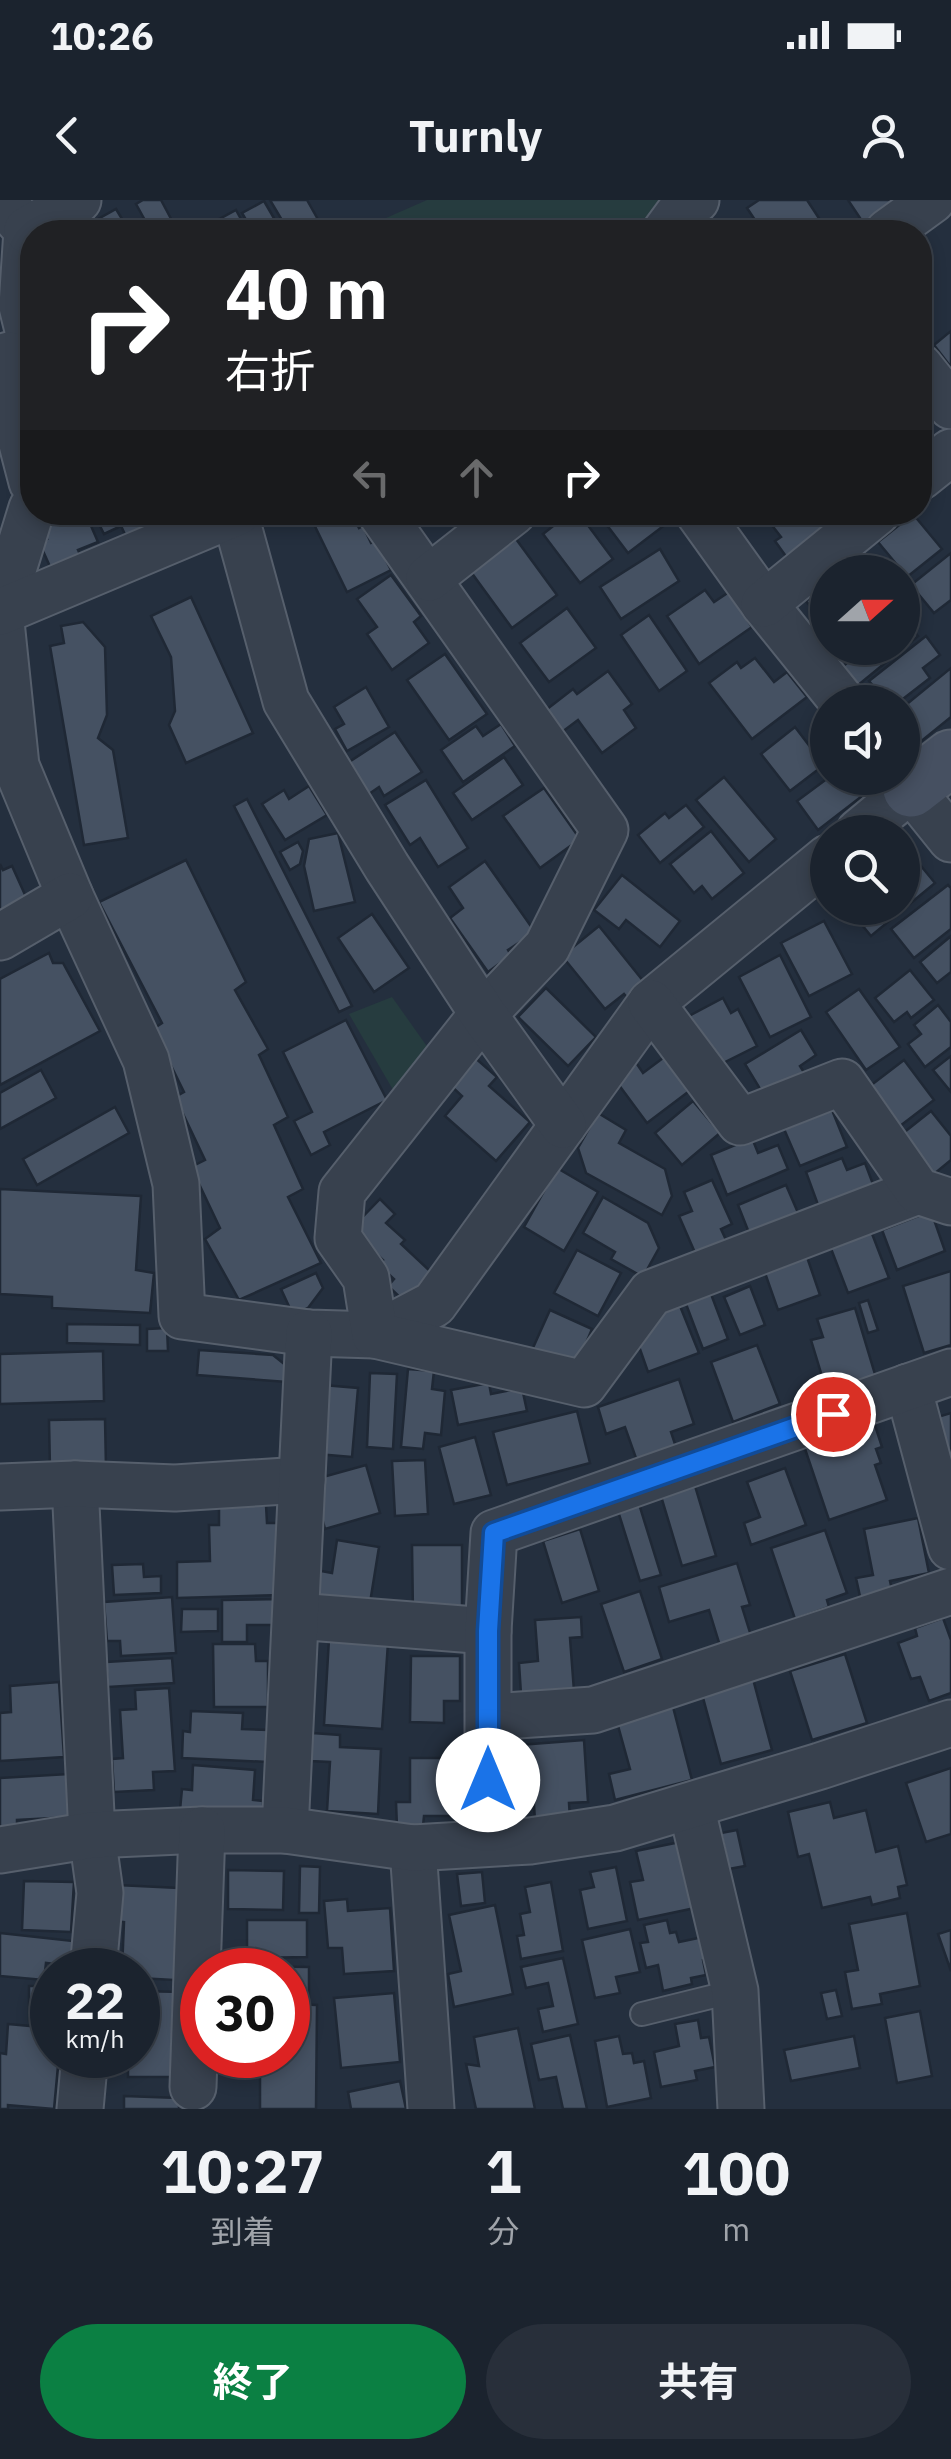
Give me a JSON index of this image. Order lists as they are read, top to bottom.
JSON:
{
  "north": "right",
  "page": {
    "status": "10:26",
    "header": "Turnly",
    "turn": ["40 m", "右折"],
    "speed": "22 km/h",
    "limit": "30",
    "eta": [
      "10:27",
      "到着",
      "1",
      "分",
      "100",
      "m"
    ],
    "buttons": ["終了", "共有"]
  }
}
